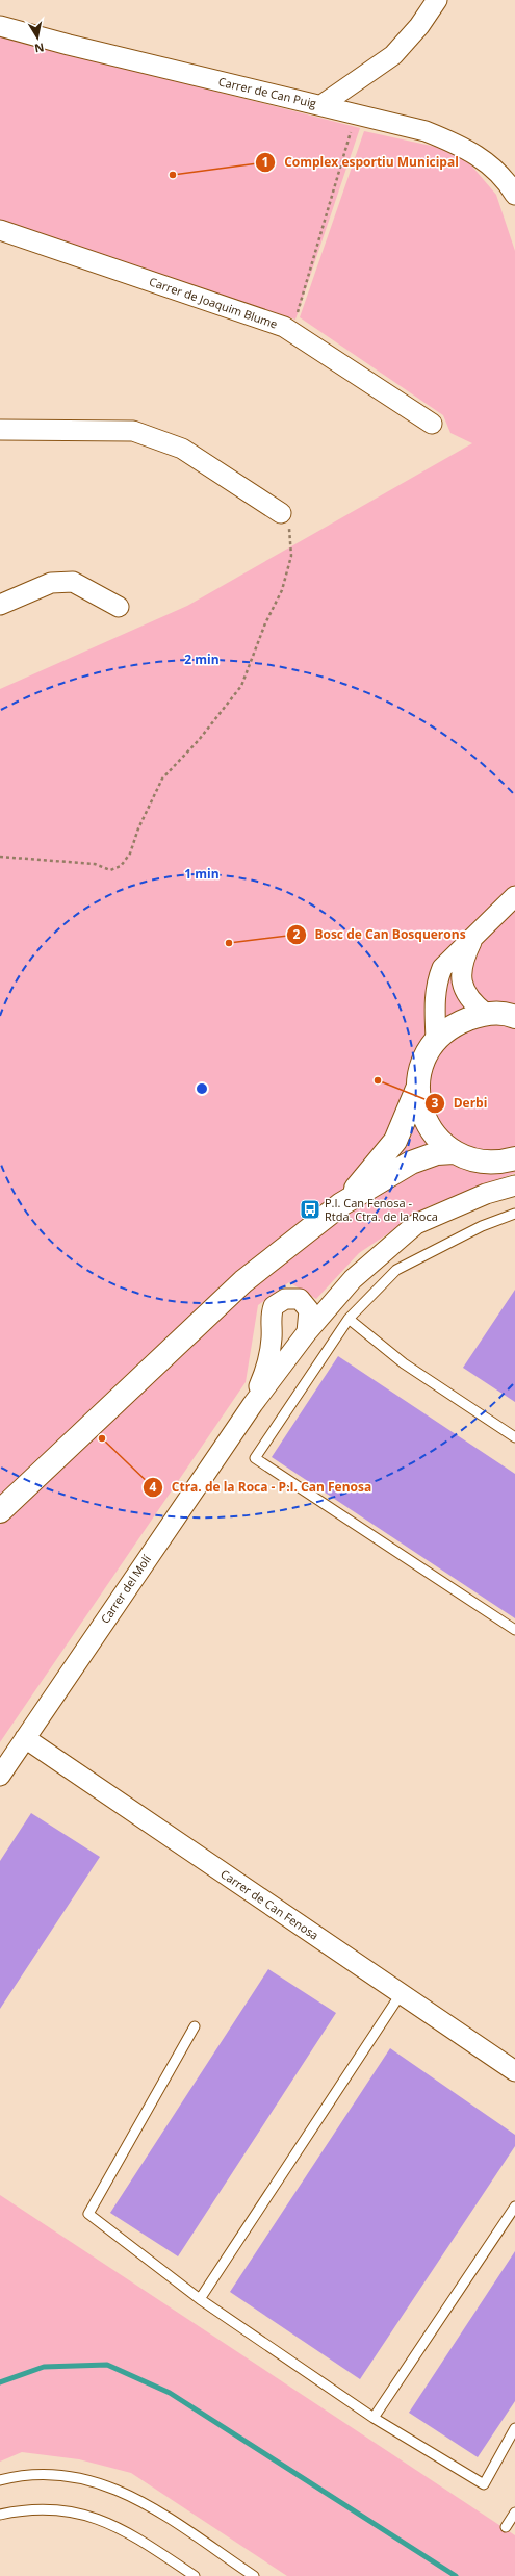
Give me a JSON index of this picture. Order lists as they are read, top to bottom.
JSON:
{
  "streets": {
    "street": [
      "Carrer de Can Puig",
      "Carrer de Joaquim Blume",
      "Carrer del Molí",
      "Carrer de Can Fenosa"
    ]
  },
  "crossings": [
    ["Carrer del Molí", "Carrer de Can Fenosa"]
  ],
  "places": {
    "other": [
      "Complex esportiu Municipal",
      "Bosc de Can Bosquerons",
      "Derbi",
      "Ctra. de la Roca - P.I. Can Fenosa"
    ],
    "bus stop": ["P.I. Can Fenosa - Rtda. Ctra. de la Roca"]
  },
  "north": "bottom",
  "rings": ["2 min", "1 min"]
}
